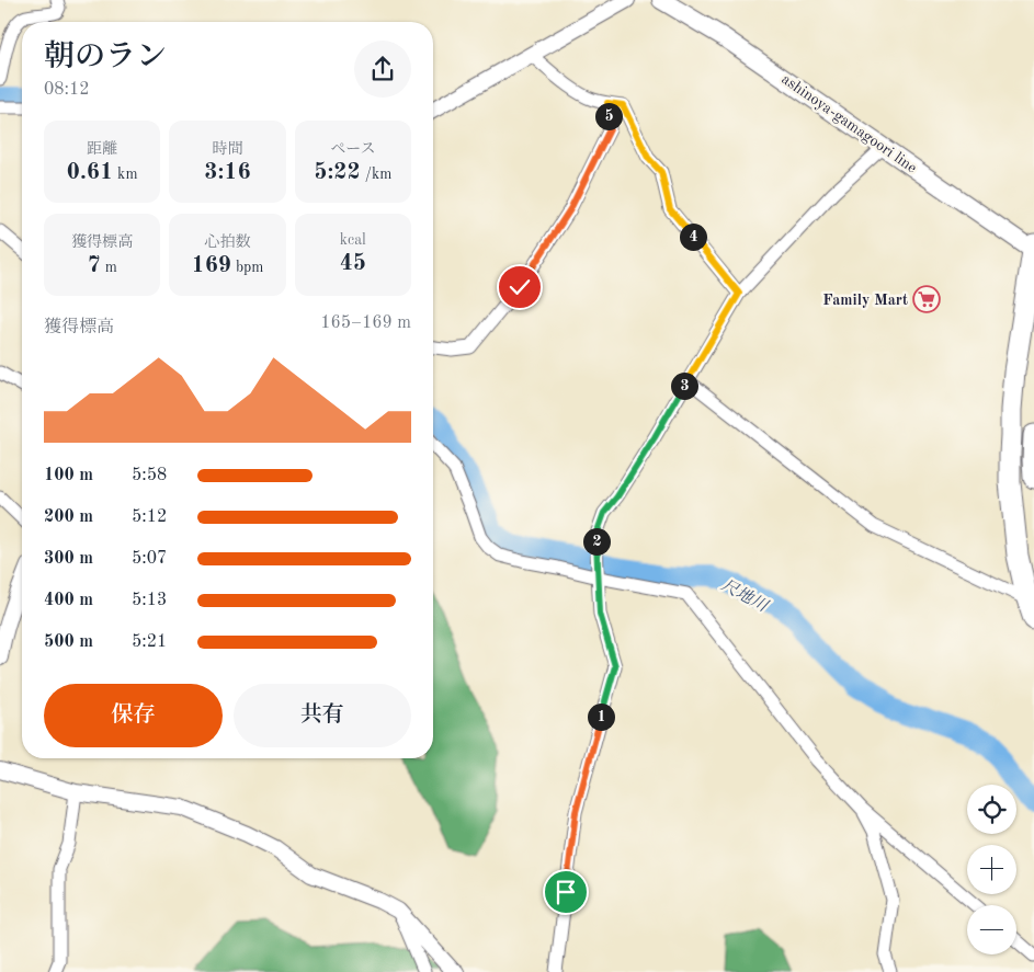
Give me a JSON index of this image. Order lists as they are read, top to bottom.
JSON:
{
  "streets": {
    "main road": ["ashinoya-gamagoori line"]
  },
  "water": ["尺地川"],
  "places": {
    "supermarket": ["Family Mart"]
  },
  "page": {
    "heading": ["朝のラン", "08:12"],
    "pins": [
      "5",
      "4",
      "3",
      "2",
      "1"
    ],
    "stats": [
      ["距離", "0.61 km"],
      ["時間", "3:16"],
      ["ペース", "5:22 /km"],
      ["獲得標高", "7 m"],
      ["心拍数", "169 bpm"],
      ["kcal", "45"]
    ],
    "chart": ["獲得標高", "165–169 m"],
    "list": [
      {
        "name": "100 m",
        "note": "5:58"
      },
      {
        "name": "200 m",
        "note": "5:12"
      },
      {
        "name": "300 m",
        "note": "5:07"
      },
      {
        "name": "400 m",
        "note": "5:13"
      },
      {
        "name": "500 m",
        "note": "5:21"
      }
    ],
    "buttons": ["保存", "共有"],
    "map_buttons": ["+", "−"]
  }
}
